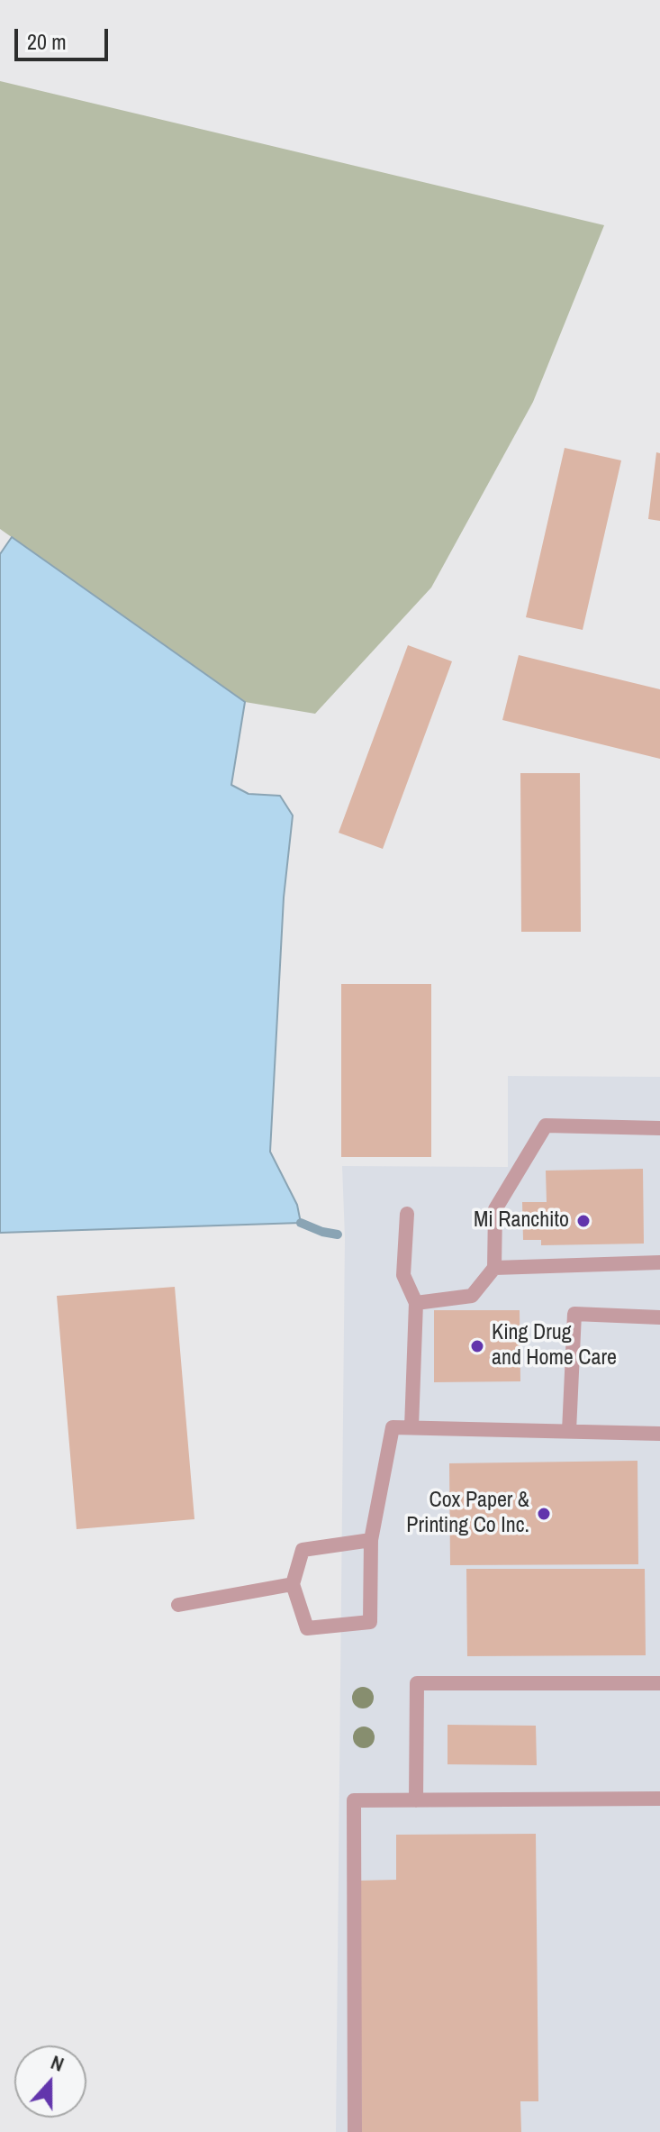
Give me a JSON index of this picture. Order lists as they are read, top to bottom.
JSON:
{
  "places": ["Mi Ranchito", "King Drug and Home Care", "Cox Paper & Printing Co Inc."],
  "scale_bar": "20 m",
  "north": "top"
}
